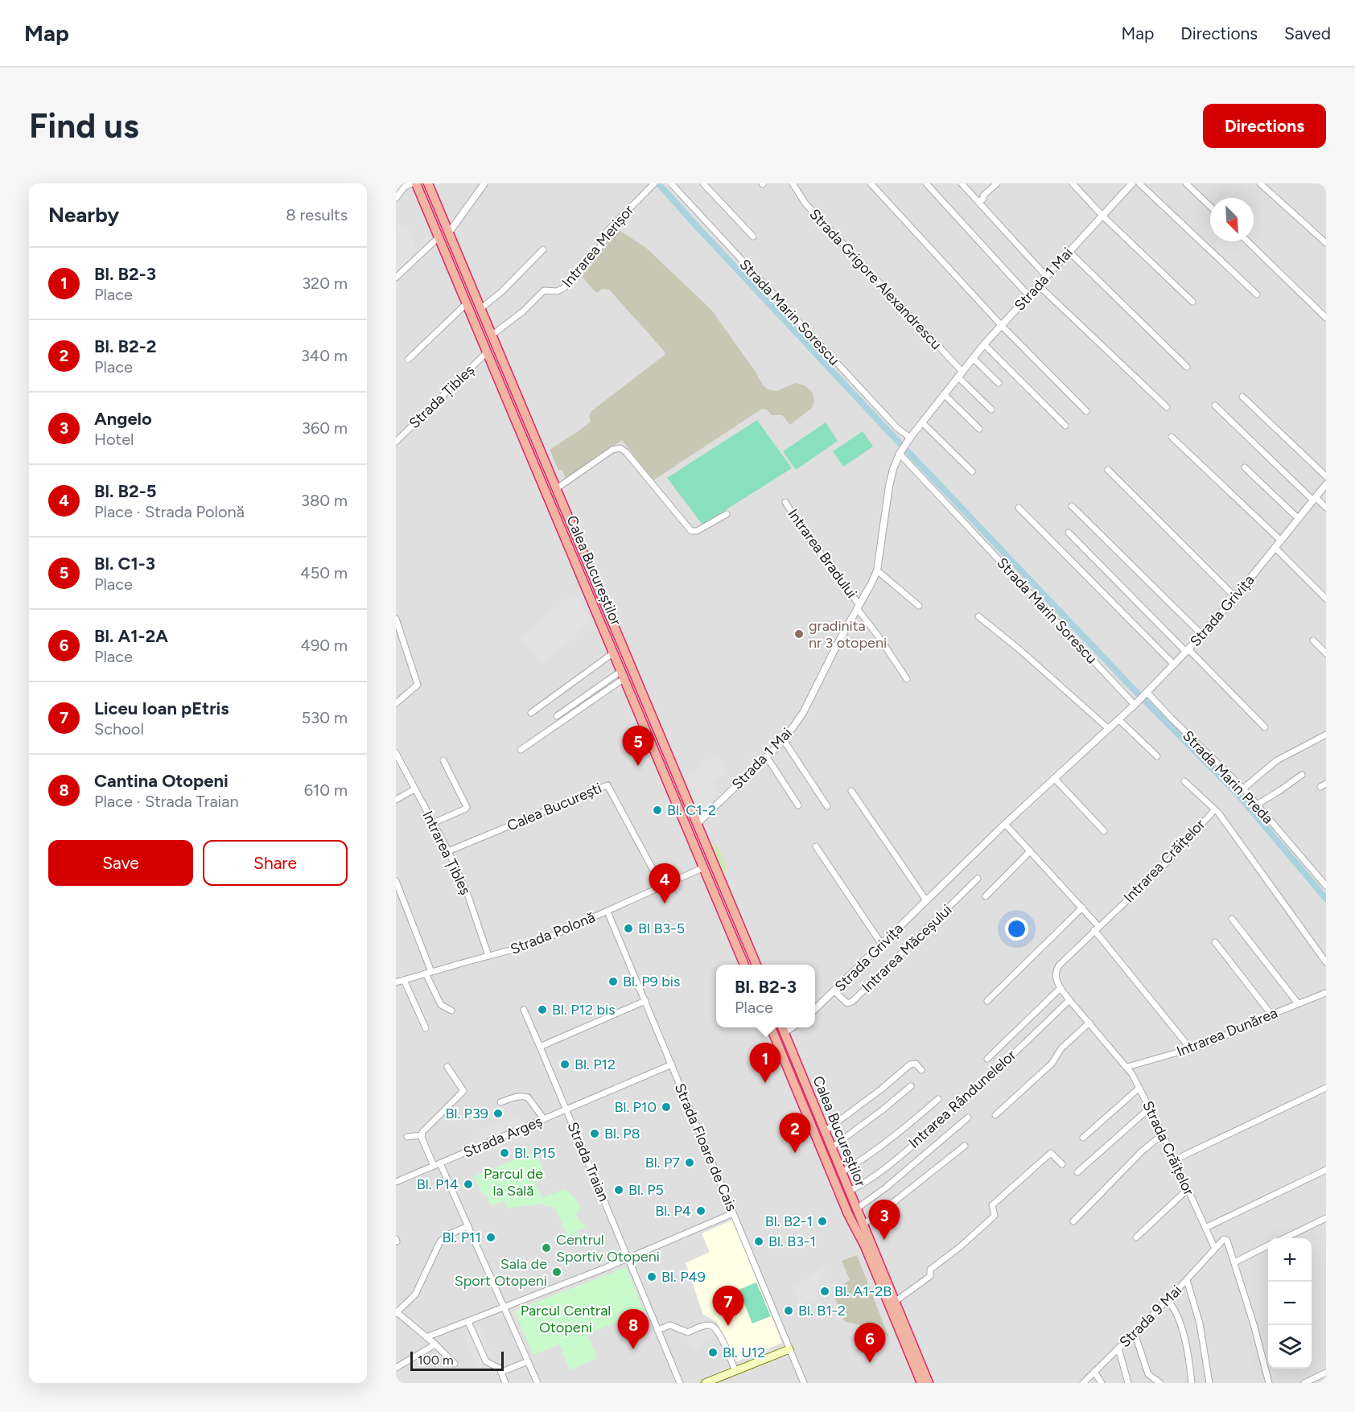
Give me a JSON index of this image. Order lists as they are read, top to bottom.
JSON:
{
  "streets": {
    "highway": ["Calea Bucureștilor"],
    "street": [
      "Intrarea Merișor",
      "Strada Grigore Alexandrescu",
      "Strada 1 Mai",
      "Strada Marin Sorescu",
      "Strada Țibleș",
      "Intrarea Bradului",
      "Strada Grivița",
      "Strada Marin Preda",
      "Calea București",
      "Intrarea Țibleș",
      "Intrarea Crăițelor",
      "Strada Polonă",
      "Intrarea Măceșului",
      "Intrarea Dunărea",
      "Intrarea Rândunelelor",
      "Strada Argeș",
      "Strada Floare de Cais",
      "Strada Crăițelor",
      "Strada Traian",
      "Strada 9 Mai"
    ]
  },
  "crossings": [
    ["Intrarea Merișor", "Calea Bucureștilor"],
    ["Strada Grigore Alexandrescu", "Strada 1 Mai"],
    ["Strada 1 Mai", "Strada Marin Sorescu"],
    ["Strada 1 Mai", "Intrarea Bradului"],
    ["Strada 1 Mai", "Calea Bucureștilor"],
    ["Strada Marin Sorescu", "Strada Grivița"],
    ["Strada Țibleș", "Calea Bucureștilor"],
    ["Calea Bucureștilor", "Strada Polonă"],
    ["Calea Bucureștilor", "Intrarea Rândunelelor"],
    ["Strada Grivița", "Strada Marin Preda"],
    ["Strada Grivița", "Intrarea Măceșului"],
    ["Calea București", "Intrarea Țibleș"],
    ["Calea București", "Strada Polonă"],
    ["Intrarea Țibleș", "Strada Polonă"],
    ["Strada Polonă", "Strada Floare de Cais"],
    ["Intrarea Dunărea", "Strada Crăițelor"],
    ["Intrarea Rândunelelor", "Strada Crăițelor"],
    ["Strada Argeș", "Strada Floare de Cais"],
    ["Strada Argeș", "Strada Traian"],
    ["Strada Crăițelor", "Strada 9 Mai"]
  ],
  "parks": ["Parcul de la Sală", "Parcul Central Otopeni"],
  "places": [
    "gradinita nr 3 otopeni",
    "Bl. C1-2",
    "Bl B3-5",
    "Bl. P9 bis",
    "Bl. P12 bis",
    "Bl. P12",
    "Bl. P10",
    "Bl. P39",
    "Bl. P8",
    "Bl. P15",
    "Bl. P7",
    "Bl. P14",
    "Bl. P5",
    "Bl. P4",
    "Bl. B2-1",
    "Bl. P11",
    "Bl. B3-1",
    "Centrul Sportiv Otopeni",
    "Sala de Sport Otopeni",
    "Bl. P49",
    "Bl. A1-2B",
    "Bl. B1-2",
    "Bl. U12"
  ],
  "scale_bar": "100 m",
  "north": "bottom right",
  "page": {
    "header": "Map",
    "nav": ["Map", "Directions", "Saved"],
    "buttons": [
      "Directions",
      ["Save", "Share"]
    ],
    "title": "Find us",
    "heading": ["Nearby", "8 results"],
    "list": [
      {
        "mark": "1",
        "name": "Bl. B2-3",
        "note": "Place",
        "value": "320 m"
      },
      {
        "mark": "2",
        "name": "Bl. B2-2",
        "note": "Place",
        "value": "340 m"
      },
      {
        "mark": "3",
        "name": "Angelo",
        "note": "Hotel",
        "value": "360 m"
      },
      {
        "mark": "4",
        "name": "Bl. B2-5",
        "note": "Place · Strada Polonă",
        "value": "380 m"
      },
      {
        "mark": "5",
        "name": "Bl. C1-3",
        "note": "Place",
        "value": "450 m"
      },
      {
        "mark": "6",
        "name": "Bl. A1-2A",
        "note": "Place",
        "value": "490 m"
      },
      {
        "mark": "7",
        "name": "Liceu Ioan pEtris",
        "note": "School",
        "value": "530 m"
      },
      {
        "mark": "8",
        "name": "Cantina Otopeni",
        "note": "Place · Strada Traian",
        "value": "610 m"
      }
    ],
    "pins": [
      "5",
      "4",
      "1",
      "2",
      "3",
      "7",
      "8",
      "6"
    ],
    "popup": ["Bl. B2-3", "Place"],
    "map_buttons": ["+", "−"],
    "scale": "100 m"
  }
}
